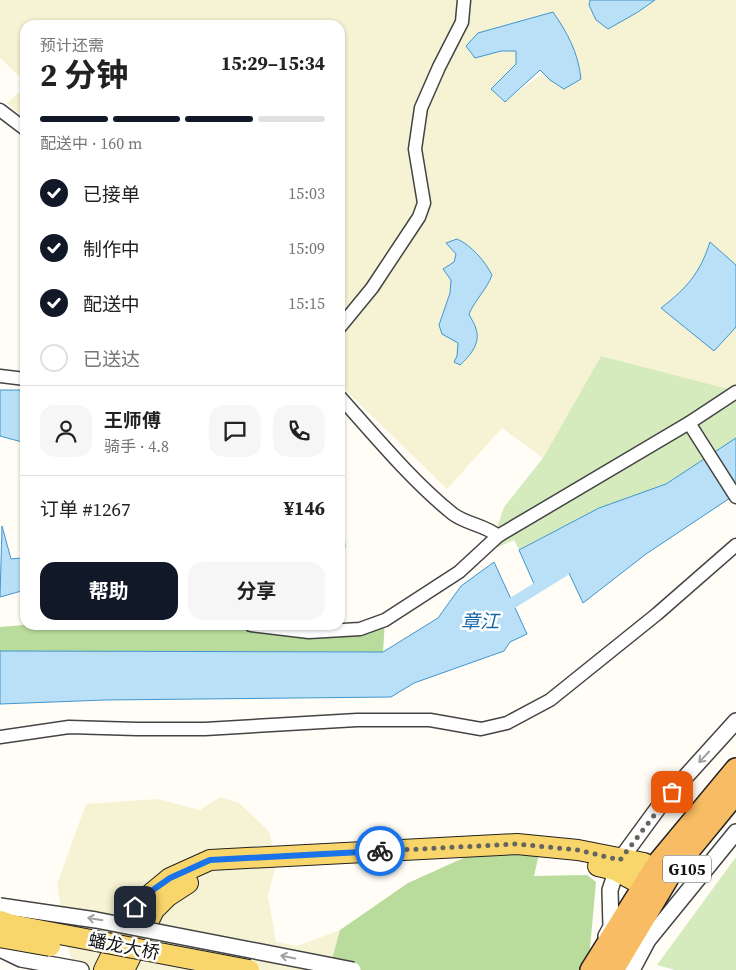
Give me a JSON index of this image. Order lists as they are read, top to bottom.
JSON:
{
  "streets": {
    "highway": ["G105"],
    "main road": ["蟠龙大桥"]
  },
  "water": ["章江"],
  "page": {
    "heading": ["2 分钟", "预计还需", "15:29–15:34"],
    "panel": [
      "王师傅",
      "骑手 · 4.8",
      "订单 #1267",
      "¥146"
    ],
    "bar": "配送中 · 160 m",
    "list": [
      ["已接单", "15:03"],
      ["制作中", "15:09"],
      ["配送中", "15:15"],
      "已送达"
    ],
    "buttons": ["帮助", "分享"]
  }
}
